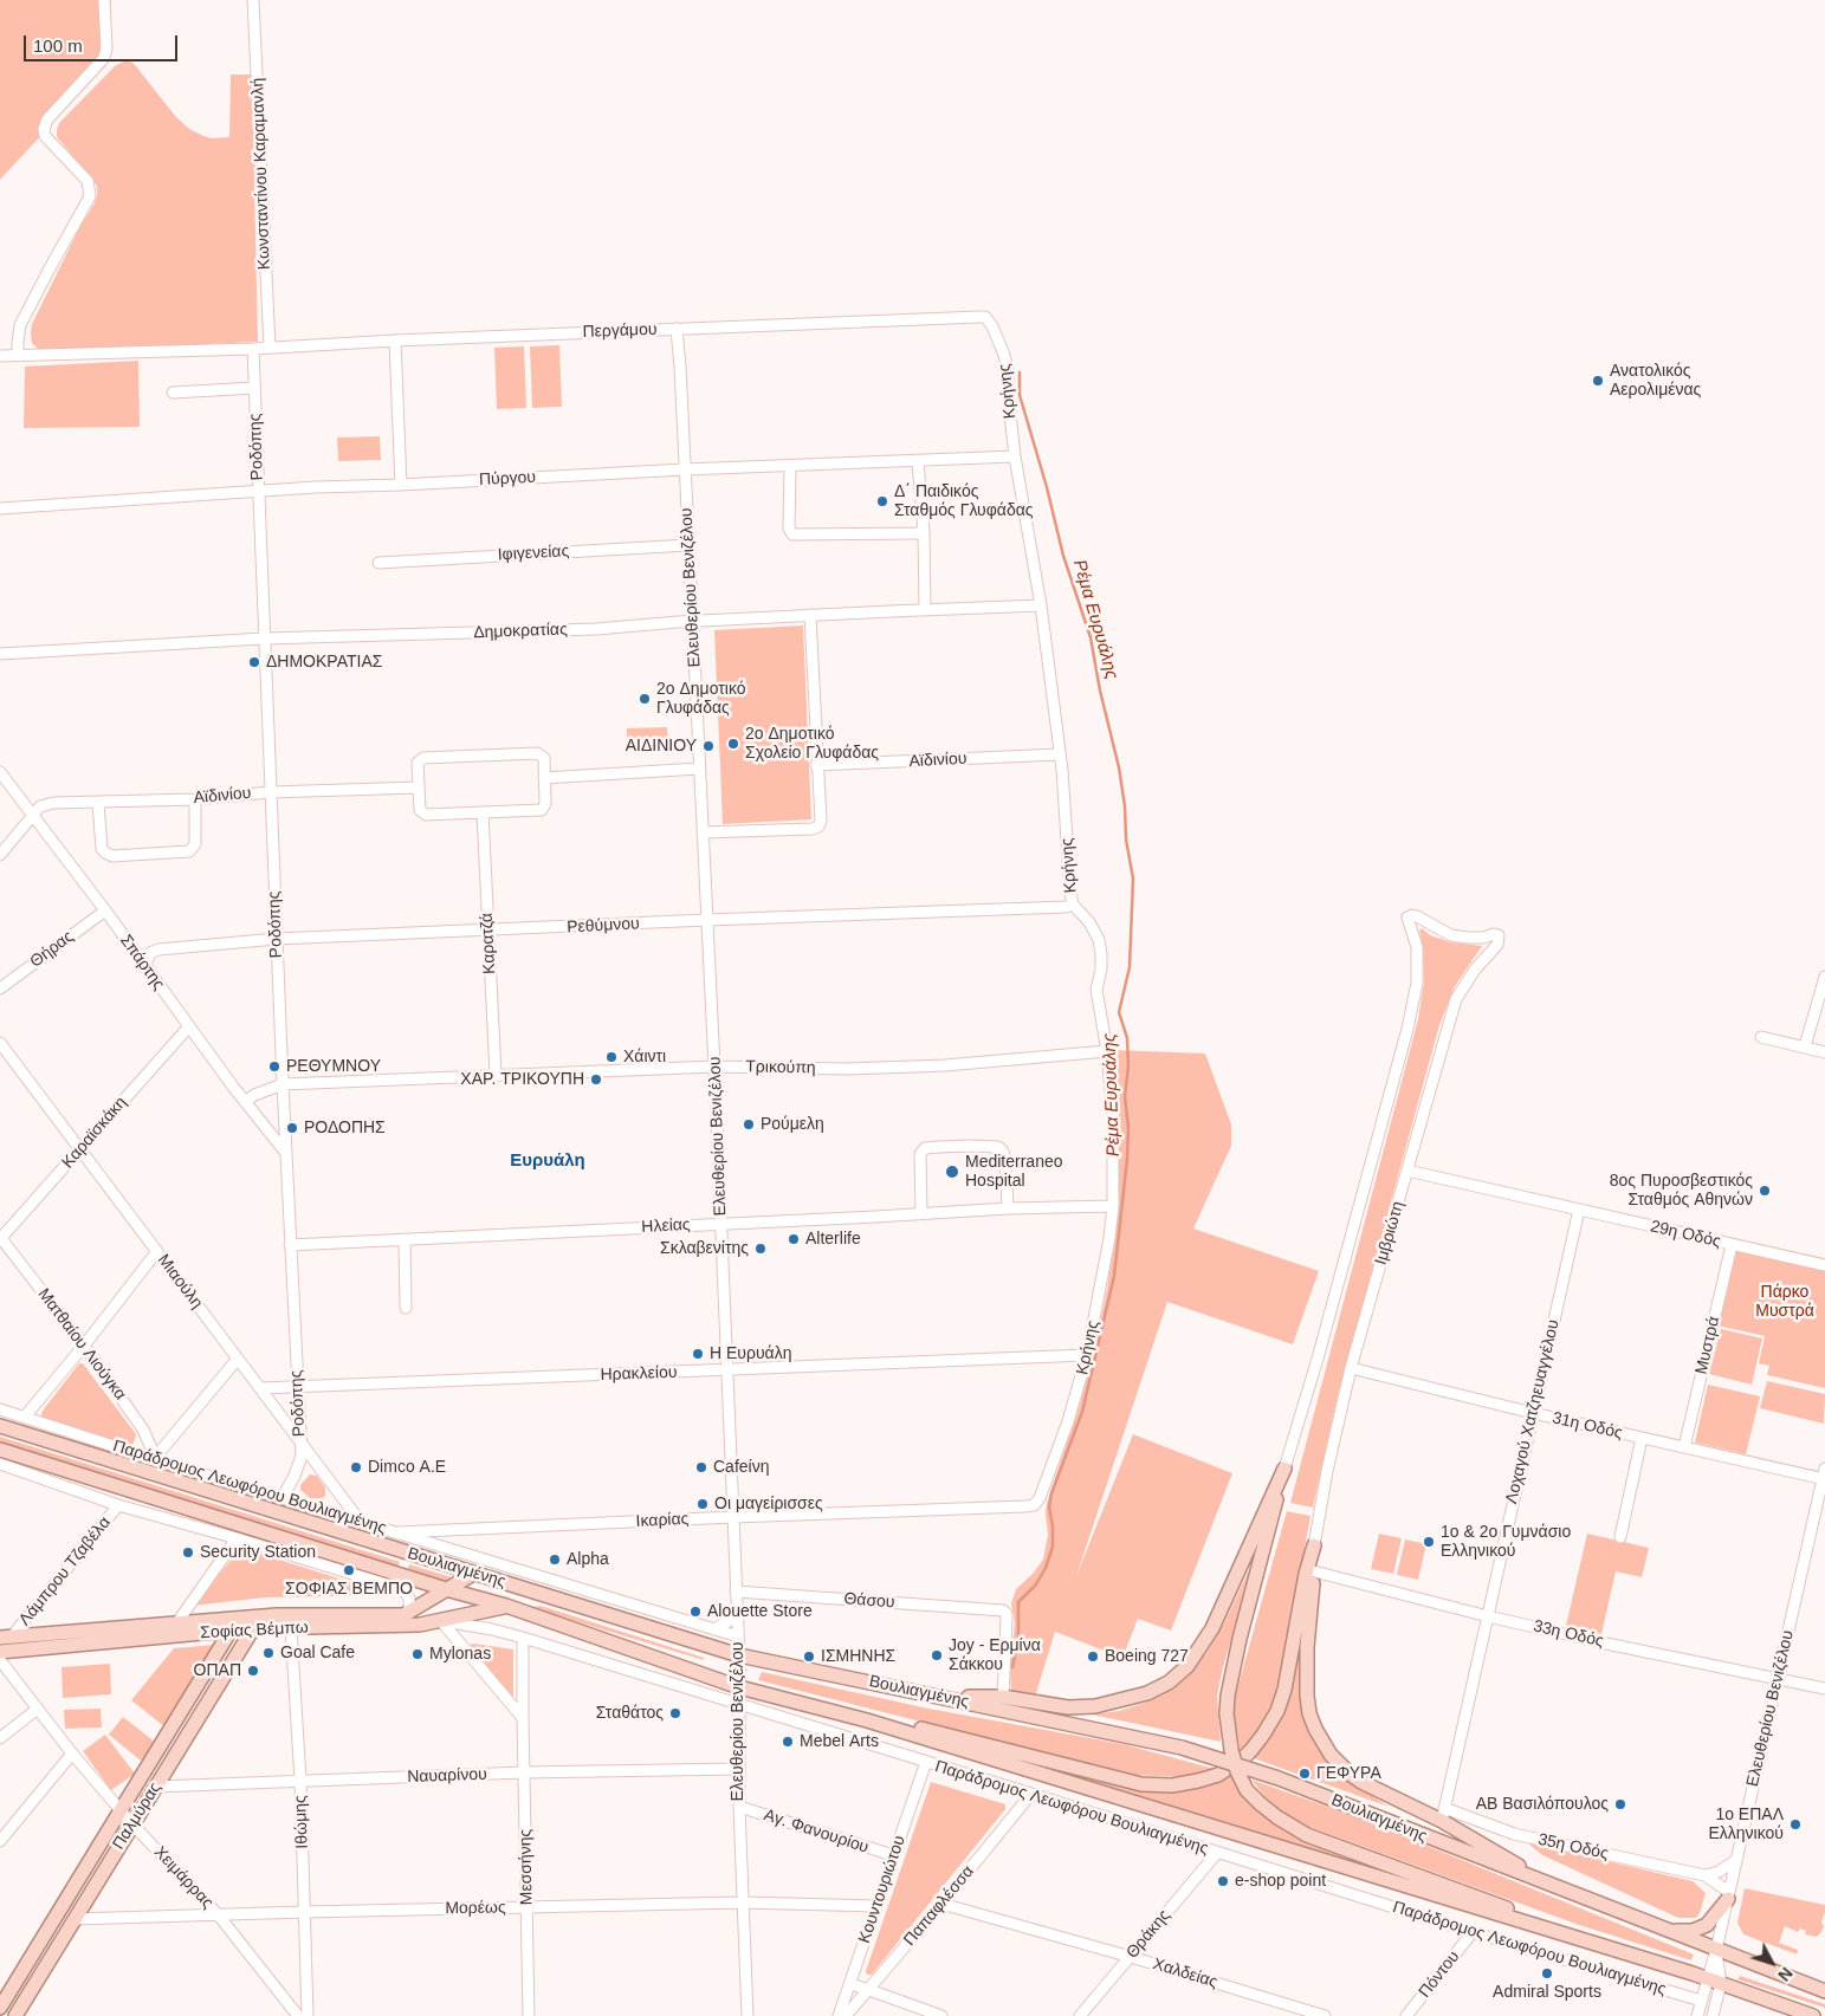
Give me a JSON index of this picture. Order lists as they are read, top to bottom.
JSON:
{
  "streets": {
    "main road": ["Βουλιαγμένης", "Σοφίας Βέμπω", "Παλμύρας"],
    "street": [
      "Κωνσταντίνου Καραμανλή",
      "Περγάμου",
      "Κρήνης",
      "Ροδόπης",
      "Πύργου",
      "Ιφιγενείας",
      "Ελευθερίου Βενιζέλου",
      "Δημοκρατίας",
      "Αϊδινίου",
      "Ρεθύμνου",
      "Καρατζά",
      "Θήρας",
      "Σπάρτης",
      "Τρικούπη",
      "Καραϊσκάκη",
      "Ηλείας",
      "Ιμβριώτη",
      "29η Οδός",
      "Μιαούλη",
      "Ματθαίου Λιούγκα",
      "Μυστρά",
      "Ηρακλείου",
      "Λοχαγού Χατζηευαγγέλου",
      "31η Οδός",
      "Παράδρομος Λεωφόρου Βουλιαγμένης",
      "Ικαρίας",
      "Λάμπρου Τζαβέλα",
      "Θάσου",
      "33η Οδός",
      "Ναυαρίνου",
      "Ιθώμης",
      "Αγ. Φανουρίου",
      "35η Οδός",
      "Μεσσήνης",
      "Χειμάρρας",
      "Κουντουριώτου",
      "Παπαφλέσσα",
      "Μορέως",
      "Θράκης",
      "Χαλδείας",
      "Πόντου"
    ]
  },
  "crossings": [
    ["Κωνσταντίνου Καραμανλή", "Περγάμου"],
    ["Περγάμου", "Κρήνης"],
    ["Περγάμου", "Ροδόπης"],
    ["Περγάμου", "Ελευθερίου Βενιζέλου"],
    ["Κρήνης", "Πύργου"],
    ["Κρήνης", "Δημοκρατίας"],
    ["Κρήνης", "Αϊδινίου"],
    ["Κρήνης", "Ρεθύμνου"],
    ["Κρήνης", "Τρικούπη"],
    ["Κρήνης", "Ηλείας"],
    ["Κρήνης", "Ηρακλείου"],
    ["Κρήνης", "Ικαρίας"],
    ["Ροδόπης", "Πύργου"],
    ["Ροδόπης", "Δημοκρατίας"],
    ["Ροδόπης", "Αϊδινίου"],
    ["Ροδόπης", "Ρεθύμνου"],
    ["Ροδόπης", "Σπάρτης"],
    ["Ροδόπης", "Τρικούπη"],
    ["Ροδόπης", "Ηλείας"],
    ["Ροδόπης", "Μιαούλη"],
    ["Ροδόπης", "Ηρακλείου"],
    ["Ροδόπης", "Παράδρομος Λεωφόρου Βουλιαγμένης"],
    ["Πύργου", "Ελευθερίου Βενιζέλου"],
    ["Ιφιγενείας", "Ελευθερίου Βενιζέλου"],
    ["Ελευθερίου Βενιζέλου", "Δημοκρατίας"],
    ["Ελευθερίου Βενιζέλου", "Ρεθύμνου"],
    ["Ελευθερίου Βενιζέλου", "Τρικούπη"],
    ["Ελευθερίου Βενιζέλου", "Ηλείας"],
    ["Ελευθερίου Βενιζέλου", "Ηρακλείου"],
    ["Ελευθερίου Βενιζέλου", "31η Οδός"],
    ["Ελευθερίου Βενιζέλου", "Παράδρομος Λεωφόρου Βουλιαγμένης"],
    ["Ελευθερίου Βενιζέλου", "Ικαρίας"],
    ["Ελευθερίου Βενιζέλου", "Βουλιαγμένης"],
    ["Ελευθερίου Βενιζέλου", "Θάσου"],
    ["Ελευθερίου Βενιζέλου", "33η Οδός"],
    ["Ελευθερίου Βενιζέλου", "Ναυαρίνου"],
    ["Ελευθερίου Βενιζέλου", "Αγ. Φανουρίου"],
    ["Ελευθερίου Βενιζέλου", "35η Οδός"],
    ["Ελευθερίου Βενιζέλου", "Μορέως"],
    ["Αϊδινίου", "Σπάρτης"],
    ["Ρεθύμνου", "Καρατζά"],
    ["Ρεθύμνου", "Σπάρτης"],
    ["Καρατζά", "Τρικούπη"],
    ["Θήρας", "Σπάρτης"],
    ["Σπάρτης", "Τρικούπη"],
    ["Σπάρτης", "Καραϊσκάκη"],
    ["Καραϊσκάκη", "Μιαούλη"],
    ["Καραϊσκάκη", "Ματθαίου Λιούγκα"],
    ["Ιμβριώτη", "29η Οδός"],
    ["Ιμβριώτη", "31η Οδός"],
    ["29η Οδός", "Μυστρά"],
    ["29η Οδός", "Λοχαγού Χατζηευαγγέλου"],
    ["Μιαούλη", "Ηρακλείου"],
    ["Μιαούλη", "Παράδρομος Λεωφόρου Βουλιαγμένης"],
    ["Ματθαίου Λιούγκα", "Παράδρομος Λεωφόρου Βουλιαγμένης"],
    ["Μυστρά", "31η Οδός"],
    ["Λοχαγού Χατζηευαγγέλου", "31η Οδός"],
    ["Λοχαγού Χατζηευαγγέλου", "33η Οδός"],
    ["Λοχαγού Χατζηευαγγέλου", "35η Οδός"],
    ["Παράδρομος Λεωφόρου Βουλιαγμένης", "Ικαρίας"],
    ["Παράδρομος Λεωφόρου Βουλιαγμένης", "Σοφίας Βέμπω"],
    ["Παράδρομος Λεωφόρου Βουλιαγμένης", "Μεσσήνης"],
    ["Παράδρομος Λεωφόρου Βουλιαγμένης", "Κουντουριώτου"],
    ["Παράδρομος Λεωφόρου Βουλιαγμένης", "Παπαφλέσσα"],
    ["Παράδρομος Λεωφόρου Βουλιαγμένης", "Θράκης"],
    ["Παράδρομος Λεωφόρου Βουλιαγμένης", "Πόντου"],
    ["Βουλιαγμένης", "Σοφίας Βέμπω"],
    ["Λάμπρου Τζαβέλα", "Σοφίας Βέμπω"],
    ["Σοφίας Βέμπω", "Παλμύρας"],
    ["Σοφίας Βέμπω", "Ιθώμης"],
    ["Ναυαρίνου", "Παλμύρας"],
    ["Ναυαρίνου", "Ιθώμης"],
    ["Ναυαρίνου", "Μεσσήνης"],
    ["Παλμύρας", "Χειμάρρας"],
    ["Παλμύρας", "Μορέως"],
    ["Ιθώμης", "Μορέως"],
    ["Αγ. Φανουρίου", "Κουντουριώτου"],
    ["Μεσσήνης", "Μορέως"],
    ["Χειμάρρας", "Μορέως"],
    ["Κουντουριώτου", "Μορέως"],
    ["Παπαφλέσσα", "Χαλδείας"],
    ["Θράκης", "Χαλδείας"]
  ],
  "districts": ["Ευρυάλη"],
  "water": ["Ρέμα Ευρυάλης"],
  "parks": ["Πάρκο Μυστρά"],
  "places": [
    "Ανατολικός Αερολιμένας",
    "Δ΄ Παιδικός Σταθμός Γλυφάδας",
    "ΔΗΜΟΚΡΑΤΙΑΣ",
    "2ο Δημοτικό Γλυφάδας",
    "2ο Δημοτικό Σχολείο Γλυφάδας",
    "ΑΙΔΙΝΙΟΥ",
    "Χάιντι",
    "ΡΕΘΥΜΝΟΥ",
    "ΧΑΡ. ΤΡΙΚΟΥΠΗ",
    "Ρούμελη",
    "ΡΟΔΟΠΗΣ",
    "Mediterraneo Hospital",
    "8ος Πυροσβεστικός Σταθμός Αθηνών",
    "Alterlife",
    "Σκλαβενίτης",
    "Η Ευρυάλη",
    "Dimco Α.Ε",
    "Cafeίνη",
    "Οι μαγείρισσες",
    "1ο & 2ο Γυμνάσιο Ελληνικού",
    "Security Station",
    "Alpha",
    "ΣΟΦΙΑΣ ΒΕΜΠΟ",
    "Alouette Store",
    "Goal Cafe",
    "Mylonas",
    "Joy - Ερμίνα Σάκκου",
    "ΙΣΜΗΝΗΣ",
    "Boeing 727",
    "ΟΠΑΠ",
    "Σταθάτος",
    "Mebel Arts",
    "ΓΕΦΥΡΑ",
    "ΑΒ Βασιλόπουλος",
    "1ο ΕΠΑΛ Ελληνικού",
    "e-shop point",
    "Admiral Sports"
  ],
  "scale_bar": "100 m",
  "north": "bottom right"
}
